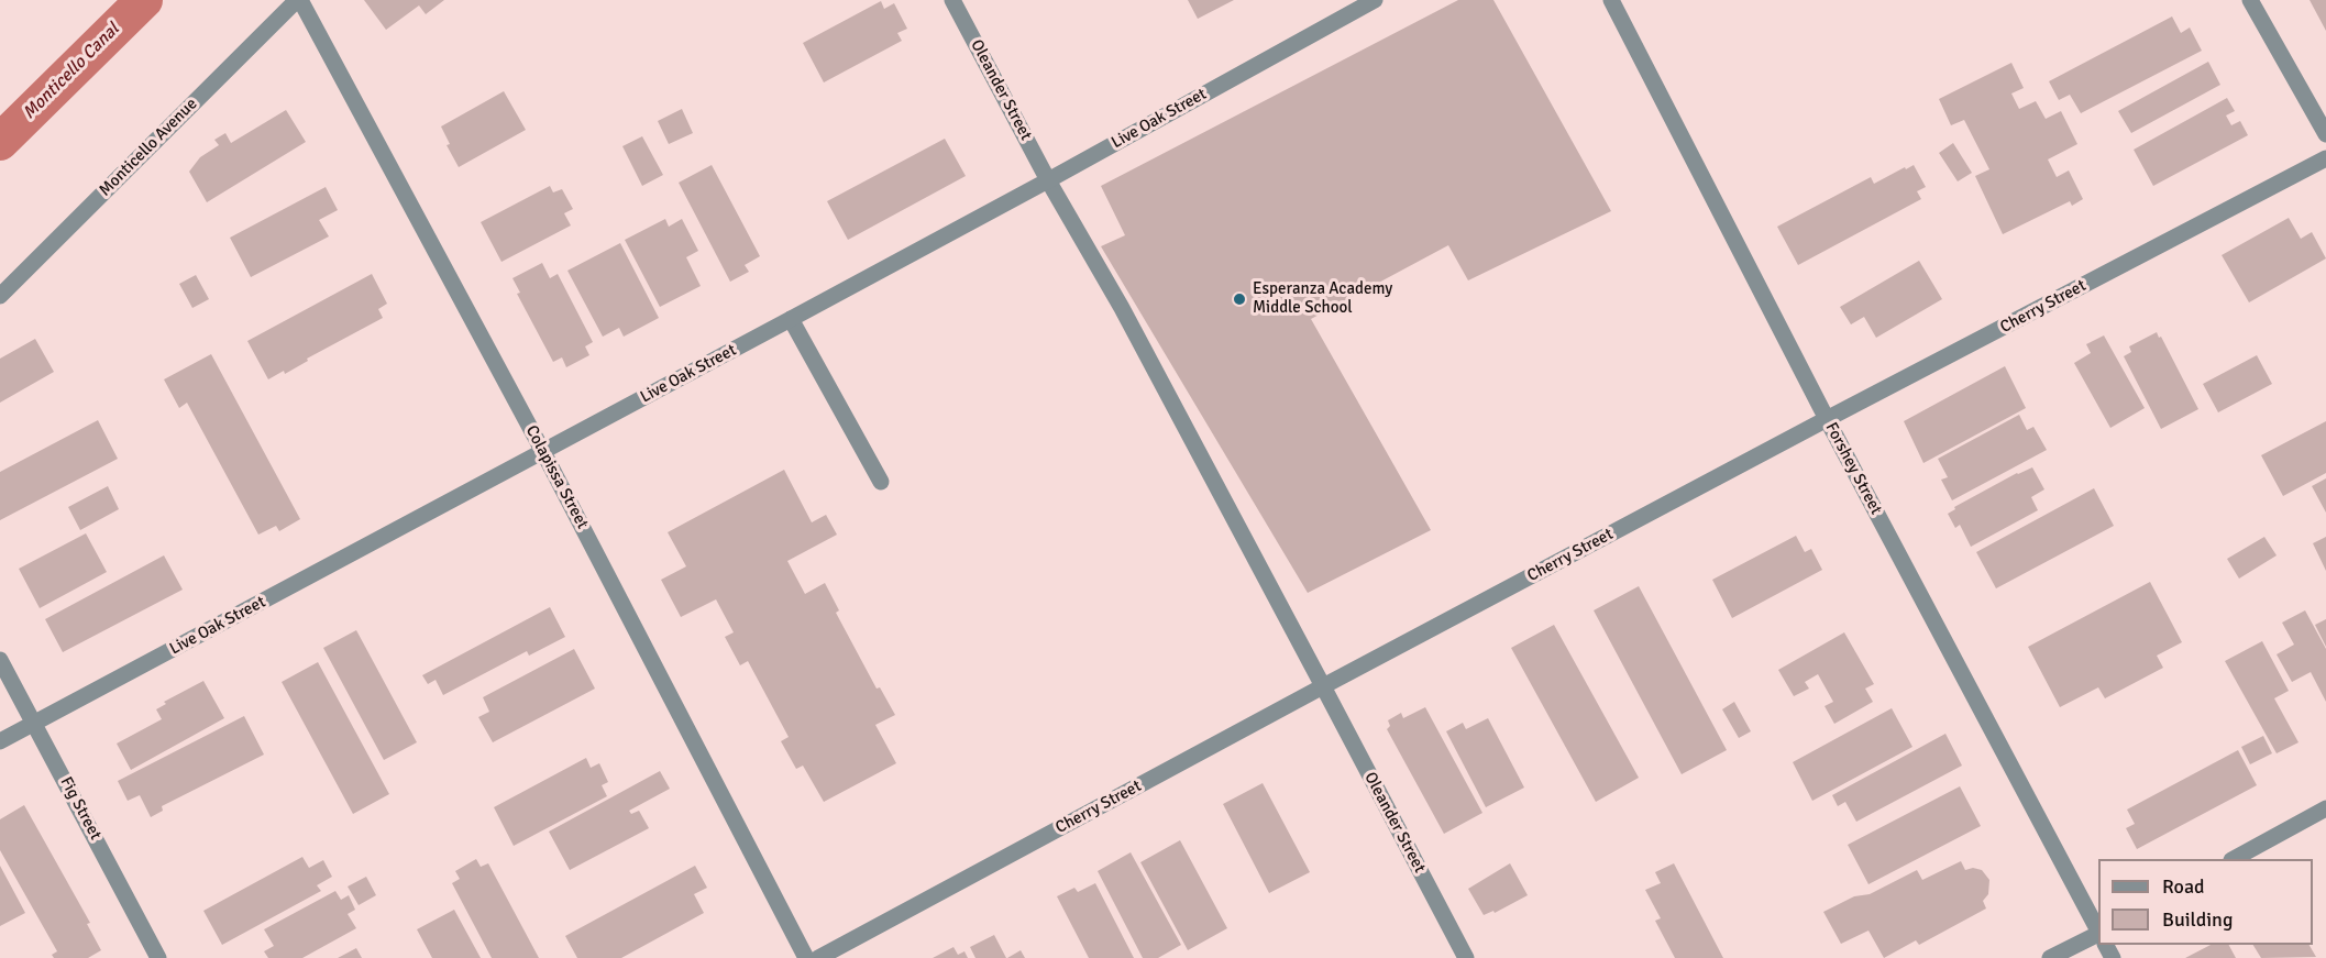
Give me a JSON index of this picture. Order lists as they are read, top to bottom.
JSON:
{
  "streets": {
    "street": [
      "Oleander Street",
      "Live Oak Street",
      "Monticello Avenue",
      "Cherry Street",
      "Forshey Street",
      "Colapissa Street",
      "Fig Street"
    ]
  },
  "crossings": [
    ["Oleander Street", "Live Oak Street"],
    ["Oleander Street", "Cherry Street"],
    ["Live Oak Street", "Colapissa Street"],
    ["Live Oak Street", "Fig Street"],
    ["Monticello Avenue", "Colapissa Street"],
    ["Cherry Street", "Forshey Street"]
  ],
  "water": ["Monticello Canal"],
  "places": ["Esperanza Academy Middle School"],
  "legend": ["Road", "Building"]
}
